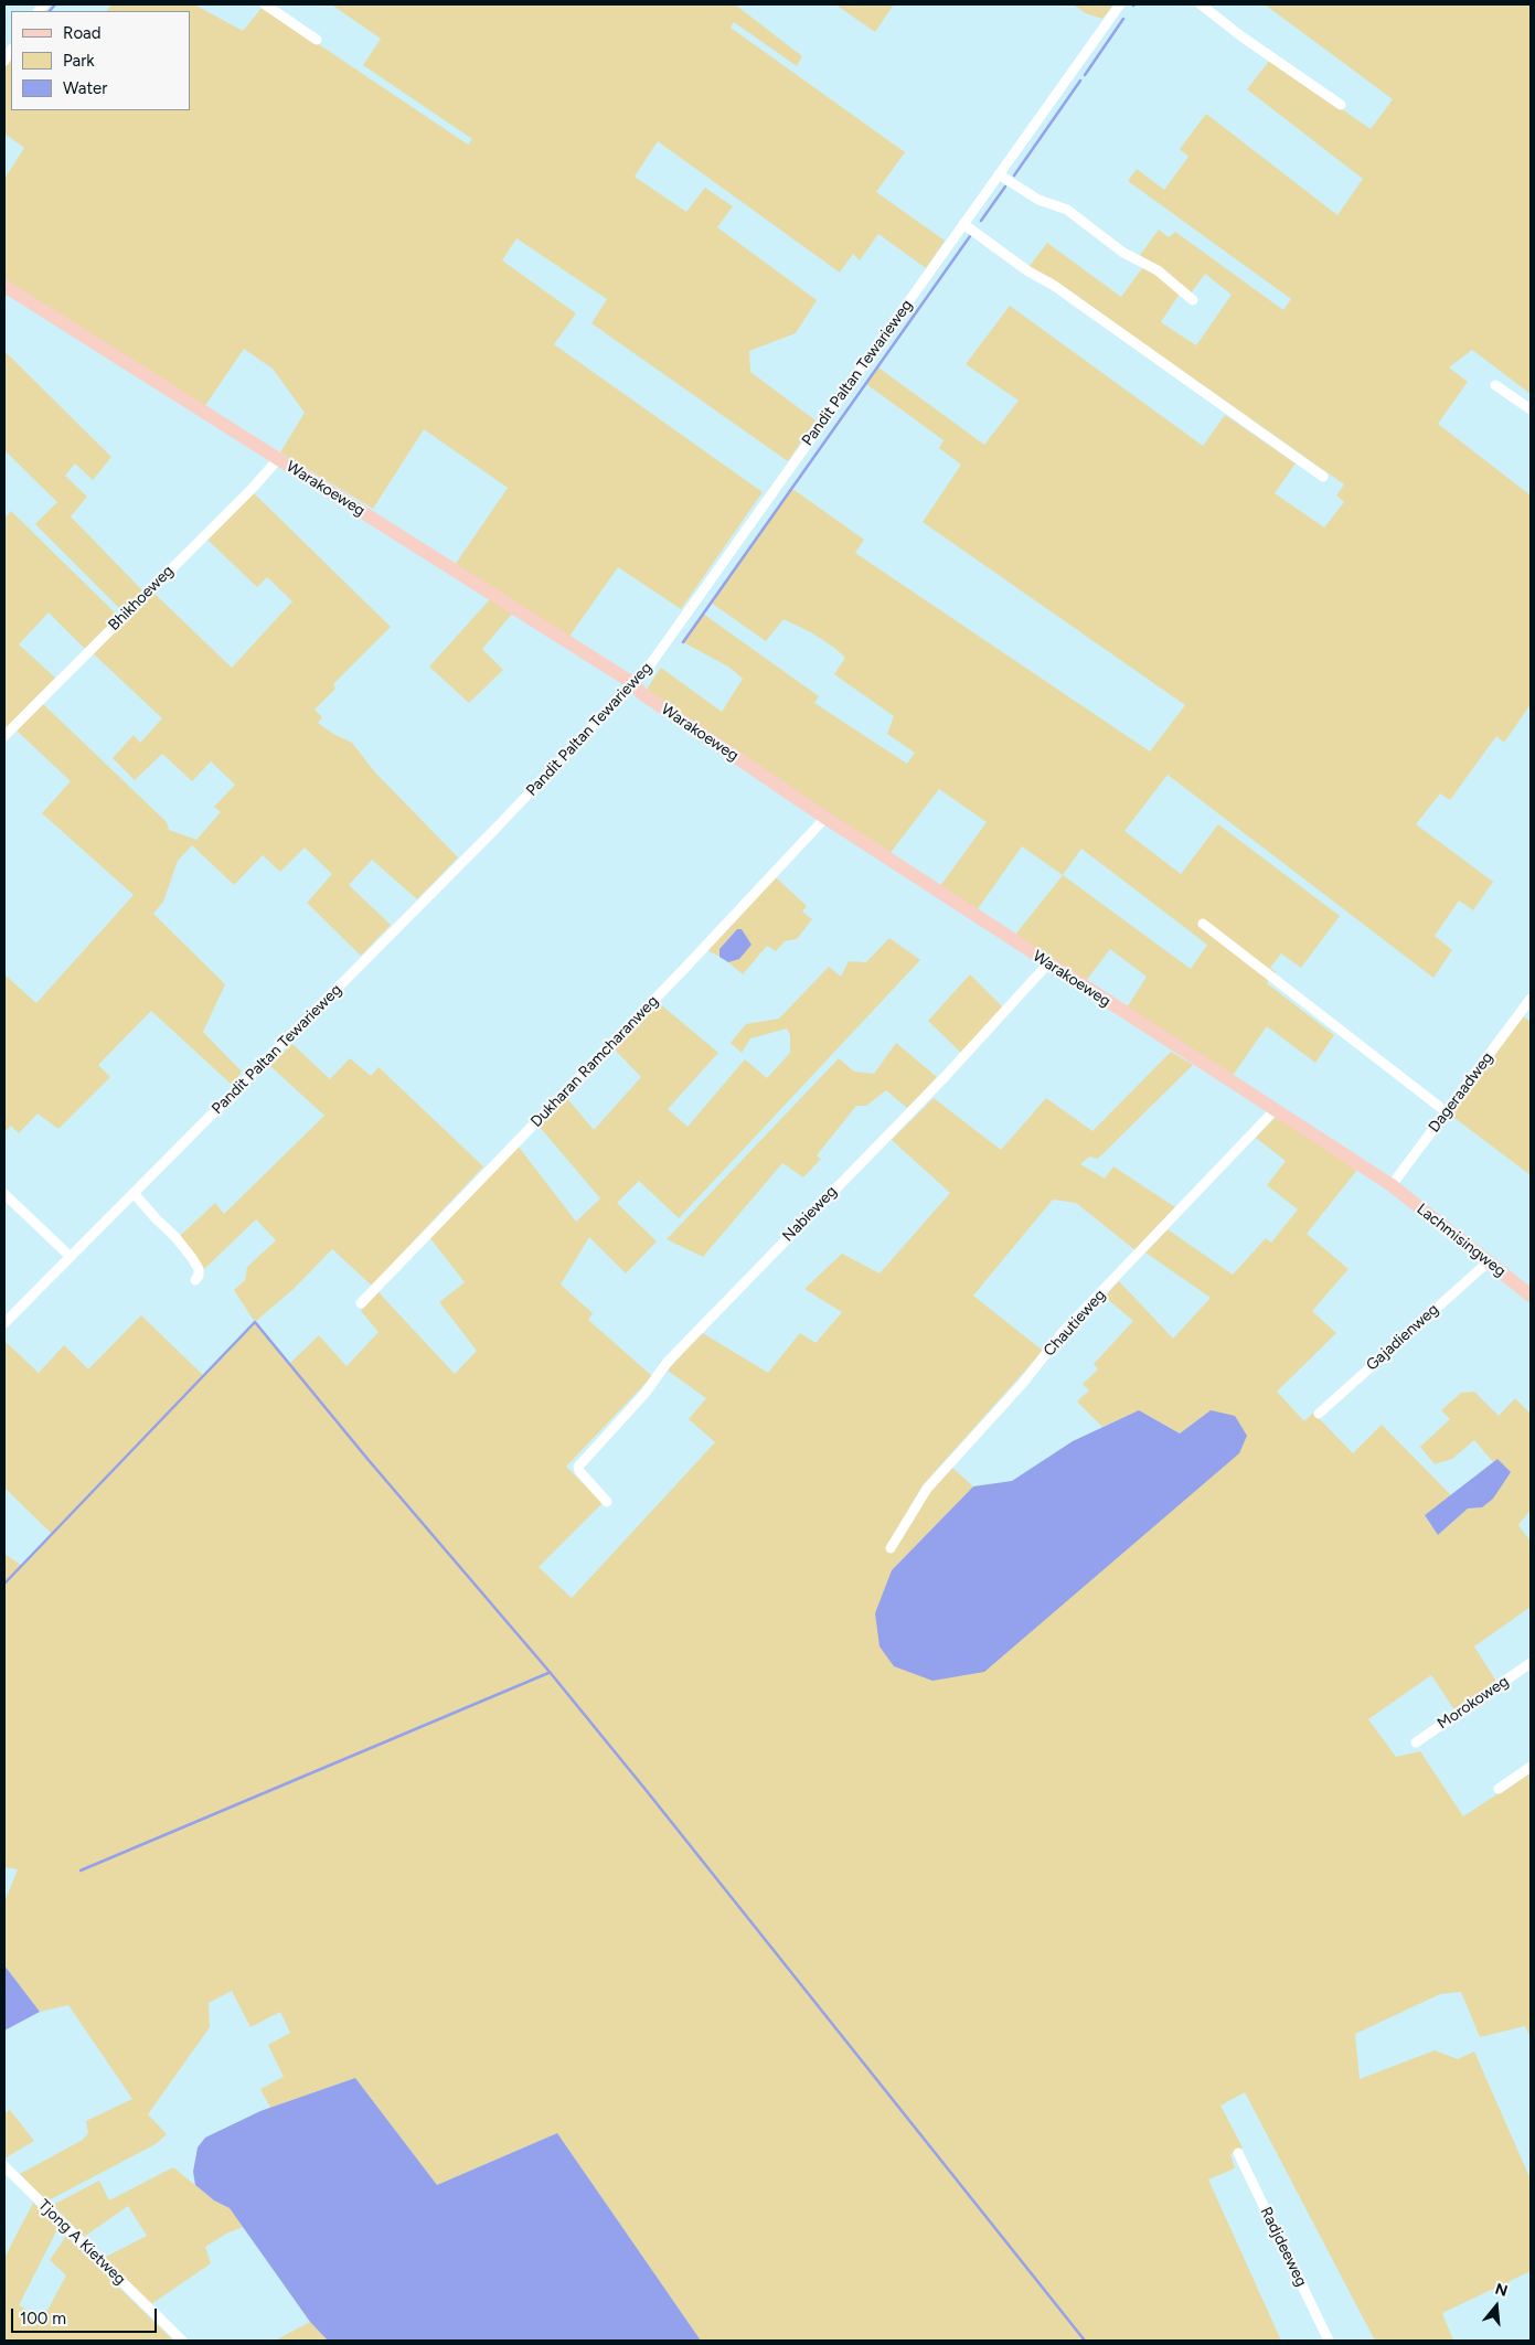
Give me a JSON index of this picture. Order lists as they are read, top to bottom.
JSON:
{
  "streets": {
    "street": [
      "Pandit Paltan Tewarieweg",
      "Warakoeweg",
      "Bhikhoeweg",
      "Dukharan Ramcharanweg",
      "Dageraadweg",
      "Nabieweg",
      "Lachmisingweg",
      "Chautieweg",
      "Gajadienweg",
      "Morokoweg",
      "Tjong A Kietweg",
      "Radjdeeweg"
    ]
  },
  "crossings": [
    ["Pandit Paltan Tewarieweg", "Warakoeweg"],
    ["Warakoeweg", "Bhikhoeweg"],
    ["Warakoeweg", "Dukharan Ramcharanweg"],
    ["Warakoeweg", "Dageraadweg"],
    ["Warakoeweg", "Nabieweg"],
    ["Warakoeweg", "Lachmisingweg"],
    ["Warakoeweg", "Chautieweg"],
    ["Dageraadweg", "Lachmisingweg"],
    ["Lachmisingweg", "Gajadienweg"]
  ],
  "legend": ["Road", "Park", "Water"],
  "scale_bar": "100 m",
  "north": "top"
}
